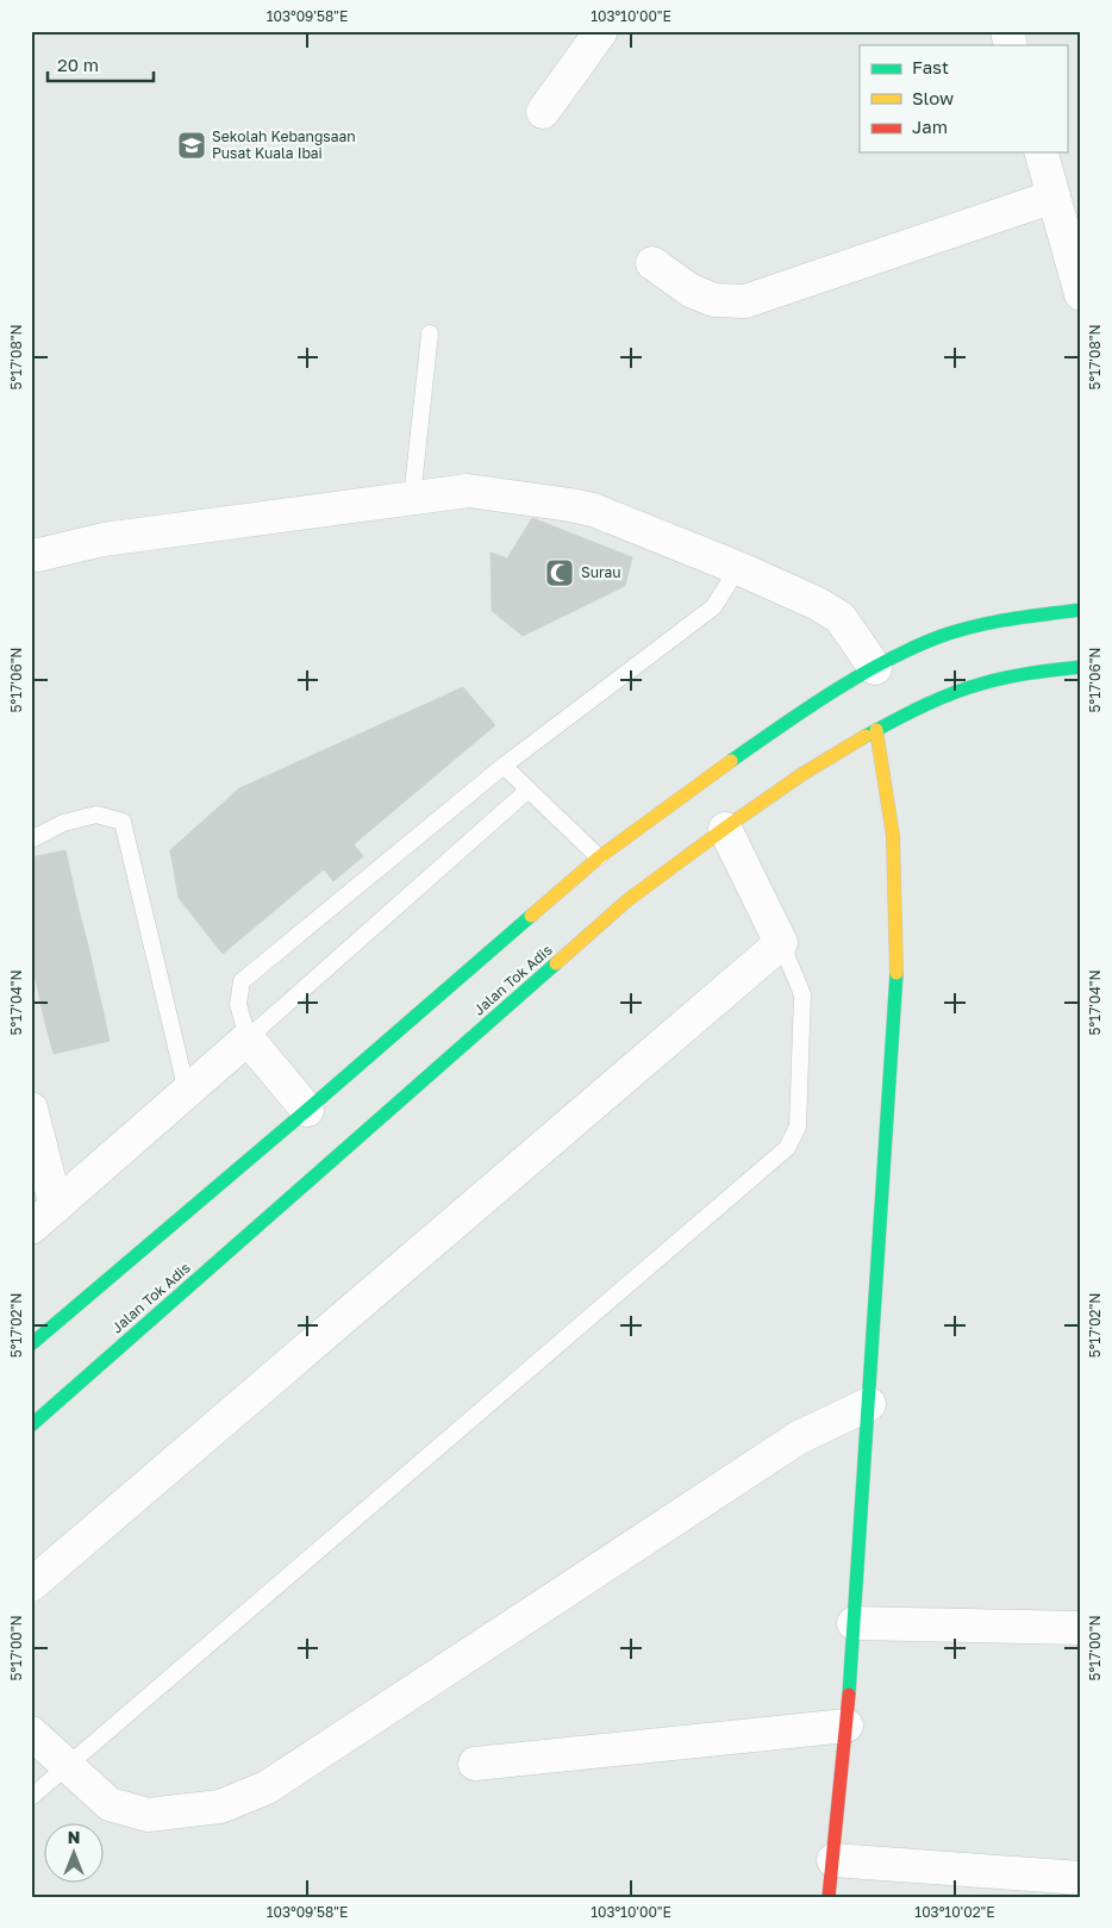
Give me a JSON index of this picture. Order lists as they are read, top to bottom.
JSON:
{
  "streets": {
    "main road": ["Jalan Tok Adis"]
  },
  "places": {
    "school or university": ["Sekolah Kebangsaan Pusat Kuala Ibai"],
    "mosque": ["Surau"]
  },
  "legend": ["Fast", "Slow", "Jam"],
  "scale_bar": "20 m",
  "north": "top",
  "coordinates": [
    "103°09'58\"E",
    "103°10'00\"E",
    "5°17'08\"N",
    "5°17'06\"N",
    "5°17'04\"N",
    "5°17'02\"N",
    "5°17'00\"N",
    "103°10'02\"E"
  ]
}
